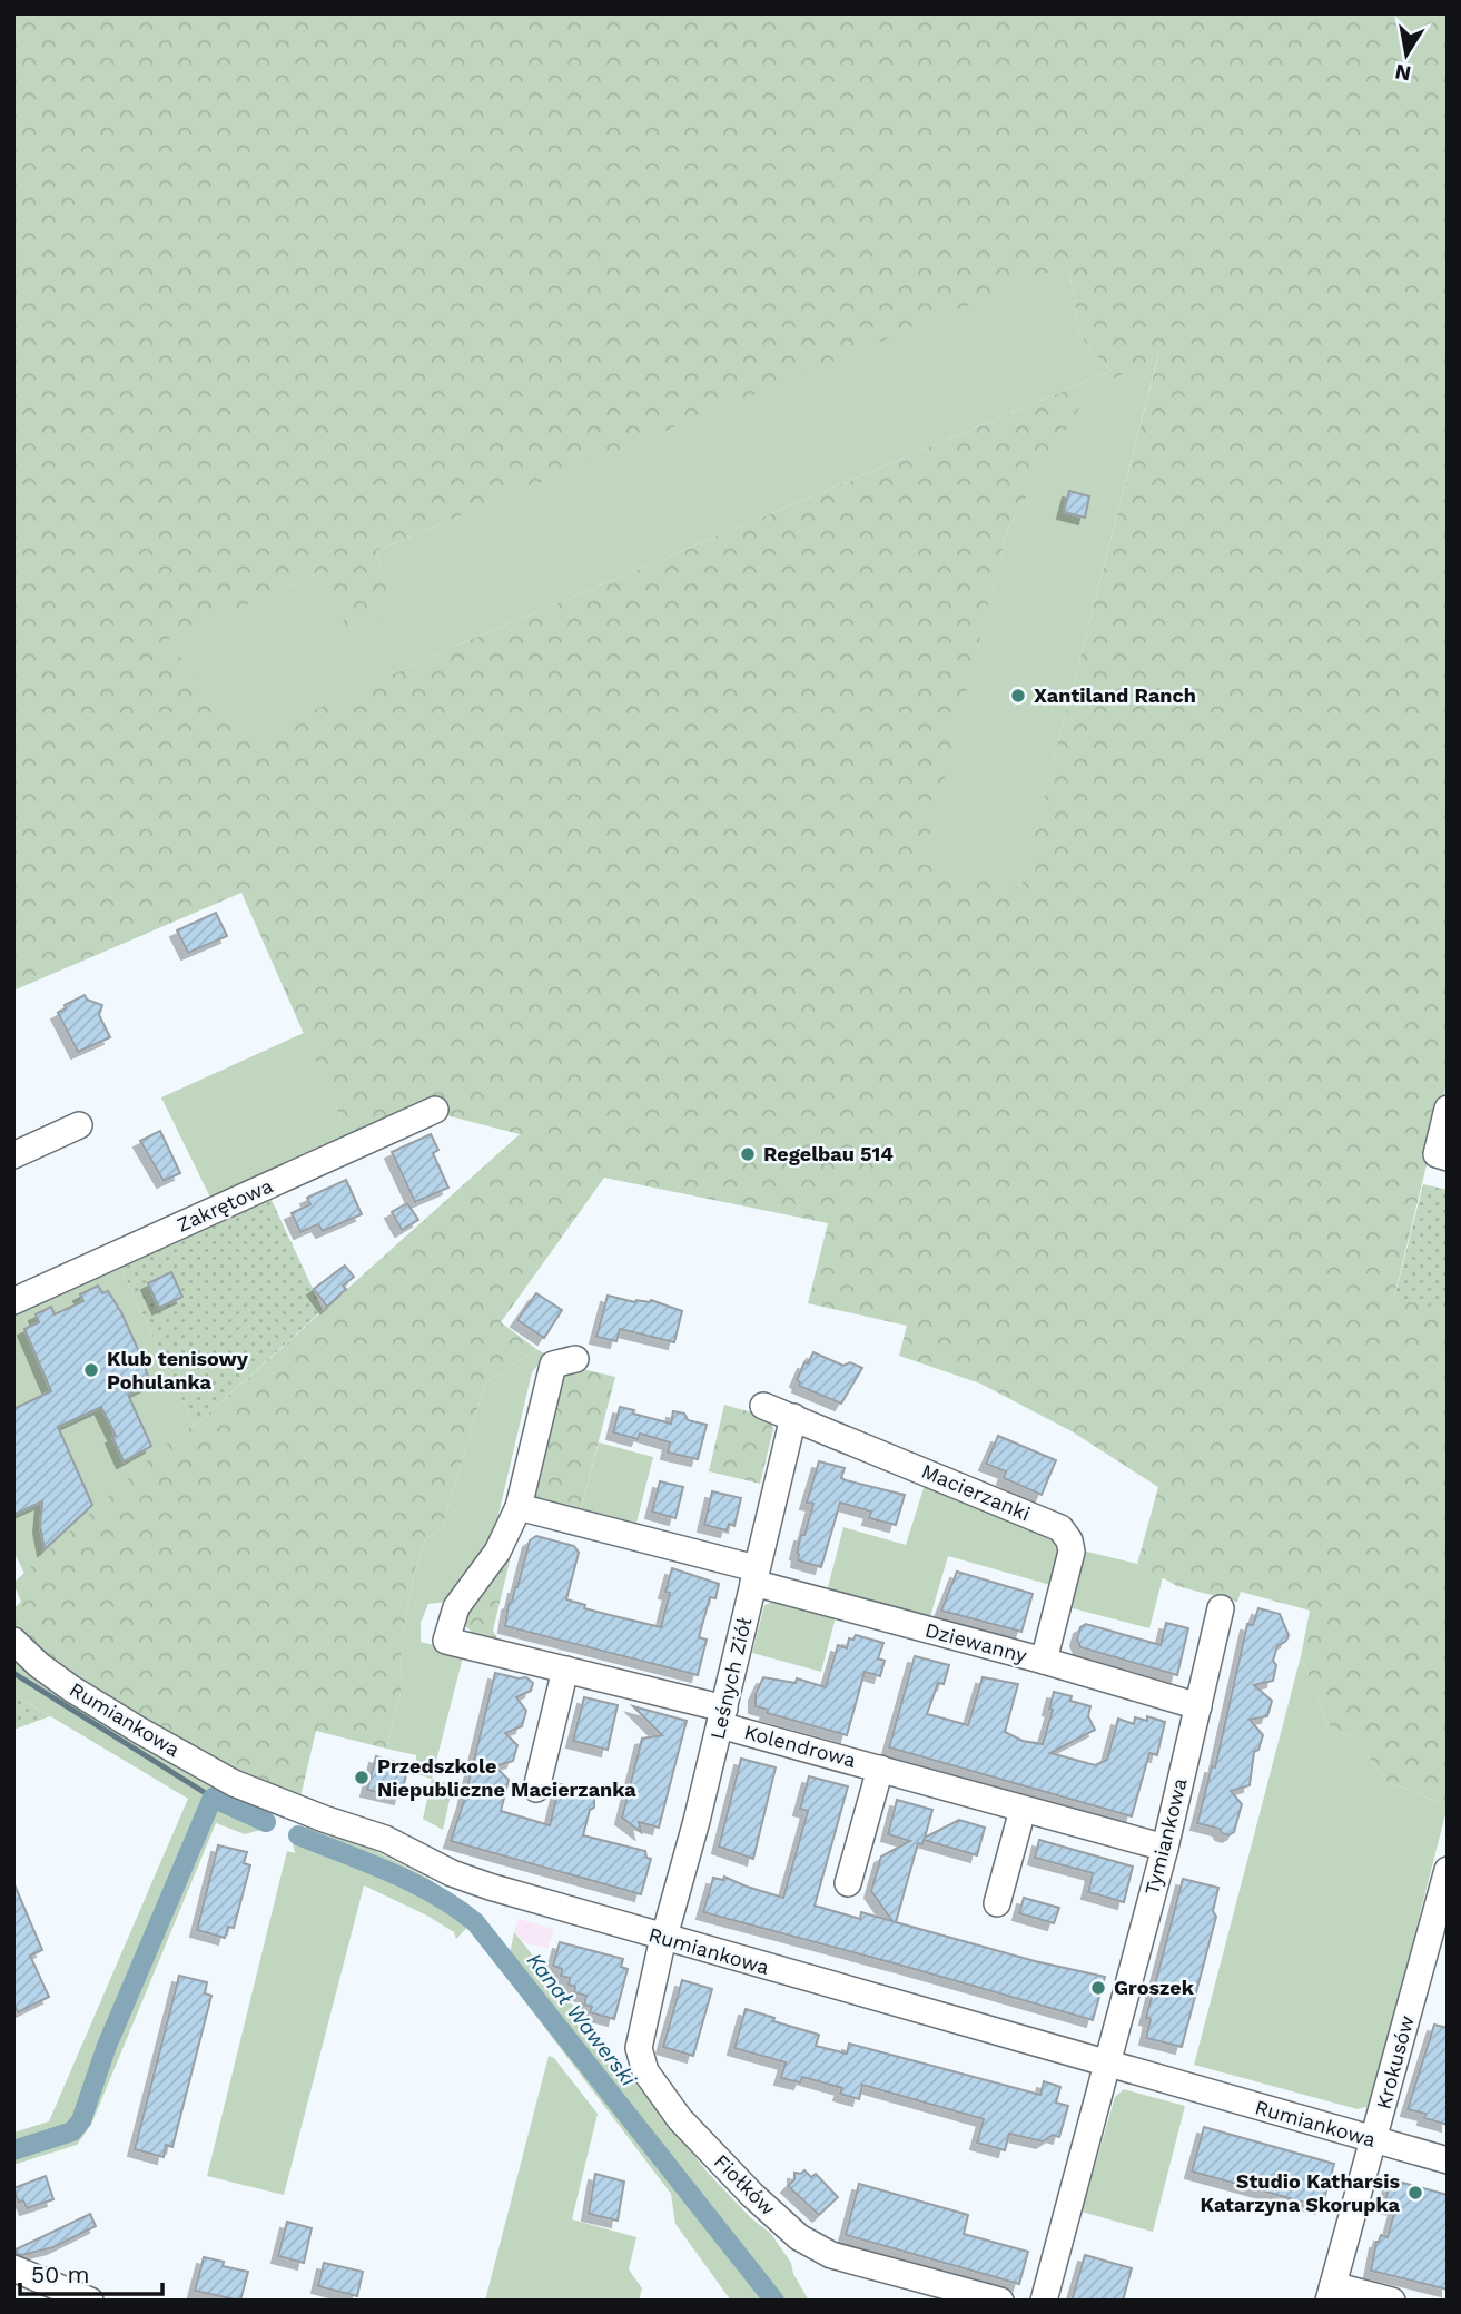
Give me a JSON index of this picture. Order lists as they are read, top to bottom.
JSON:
{
  "streets": {
    "street": [
      "Zakrętowa",
      "Macierzanki",
      "Dziewanny",
      "Leśnych Ziół",
      "Rumiankowa",
      "Kolendrowa",
      "Tymiankowa",
      "Krokusów",
      "Fiołków"
    ]
  },
  "crossings": [
    ["Macierzanki", "Dziewanny"],
    ["Macierzanki", "Leśnych Ziół"],
    ["Dziewanny", "Leśnych Ziół"],
    ["Dziewanny", "Kolendrowa"],
    ["Dziewanny", "Tymiankowa"],
    ["Leśnych Ziół", "Rumiankowa"],
    ["Leśnych Ziół", "Kolendrowa"],
    ["Leśnych Ziół", "Fiołków"],
    ["Rumiankowa", "Tymiankowa"],
    ["Rumiankowa", "Krokusów"],
    ["Rumiankowa", "Fiołków"],
    ["Kolendrowa", "Tymiankowa"]
  ],
  "water": ["Kanał Wawerski"],
  "places": [
    "Xantiland Ranch",
    "Regelbau 514",
    "Klub tenisowy Pohulanka",
    "Przedszkole Niepubliczne Macierzanka",
    "Groszek",
    "Studio Katharsis Katarzyna Skorupka"
  ],
  "scale_bar": "50 m",
  "north": "bottom"
}
